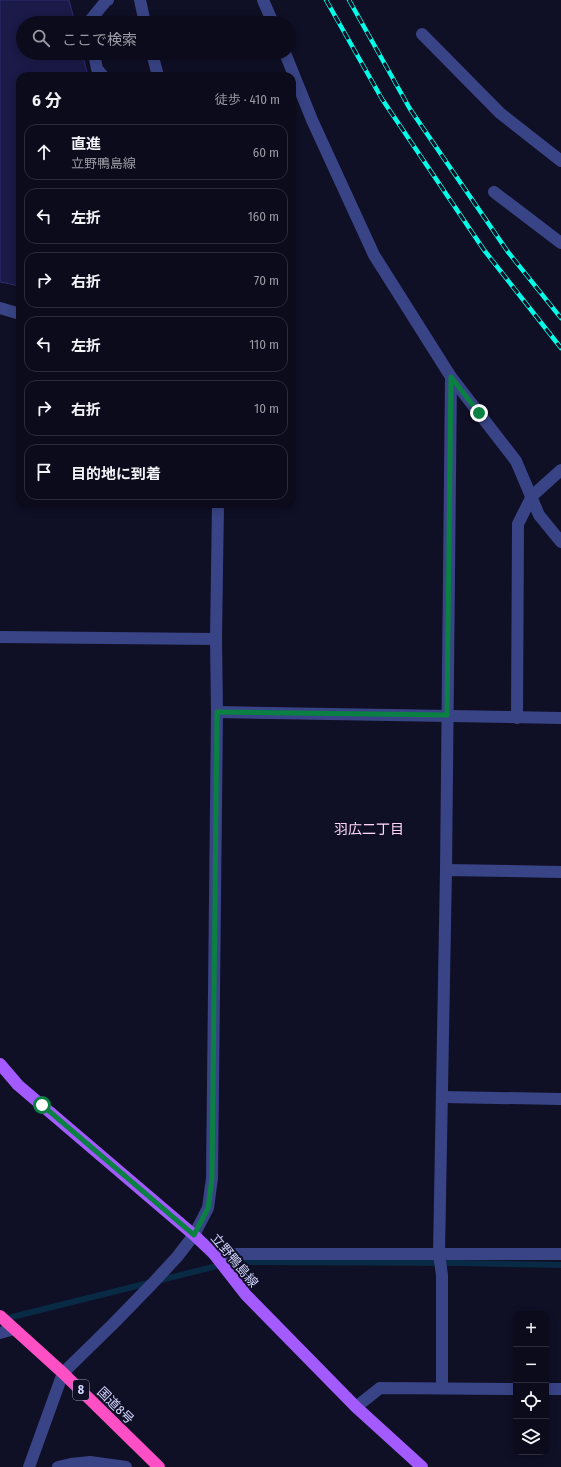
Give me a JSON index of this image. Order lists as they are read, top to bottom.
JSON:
{
  "streets": {
    "highway": ["8", "国道8号"],
    "main road": ["立野鴨島線"]
  },
  "districts": ["羽広二丁目"],
  "page": {
    "search": "ここで検索",
    "heading": ["6 分", "徒歩 · 410 m"],
    "list": [
      ["直進", "立野鴨島線", "60 m"],
      ["左折", "160 m"],
      ["右折", "70 m"],
      ["左折", "110 m"],
      ["右折", "10 m"],
      "目的地に到着"
    ],
    "map_buttons": ["+", "−"]
  }
}
